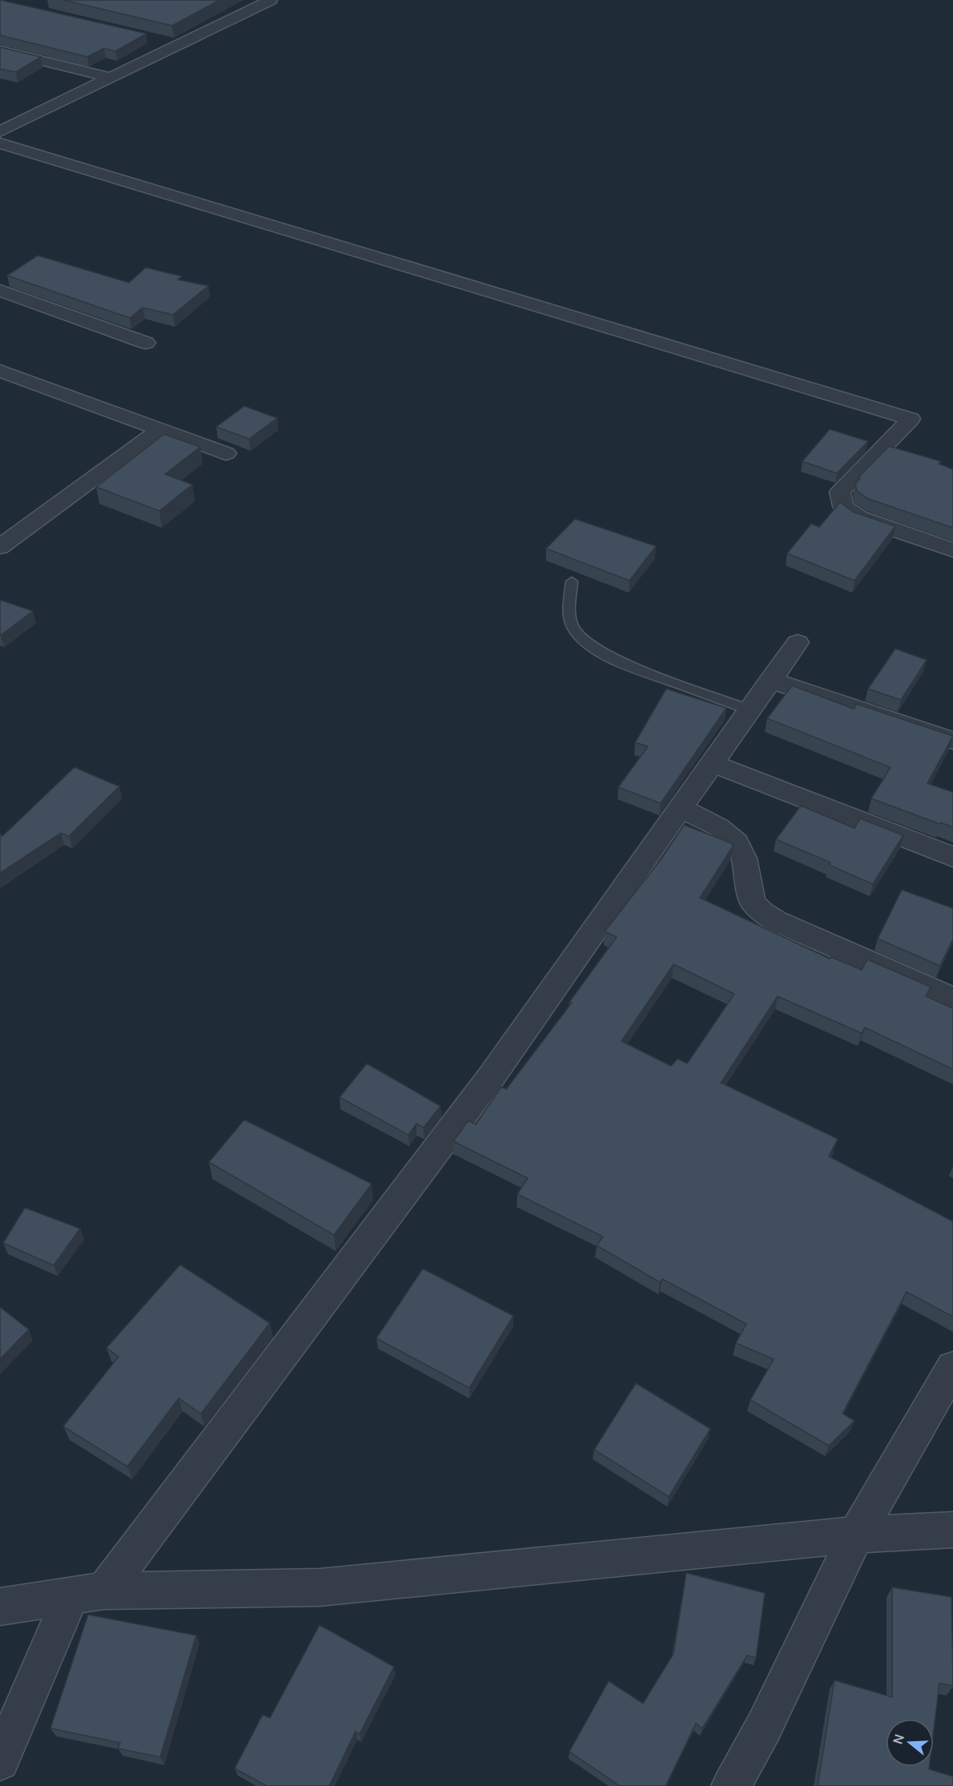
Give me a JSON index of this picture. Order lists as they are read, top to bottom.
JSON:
{
  "north": "left"
}
